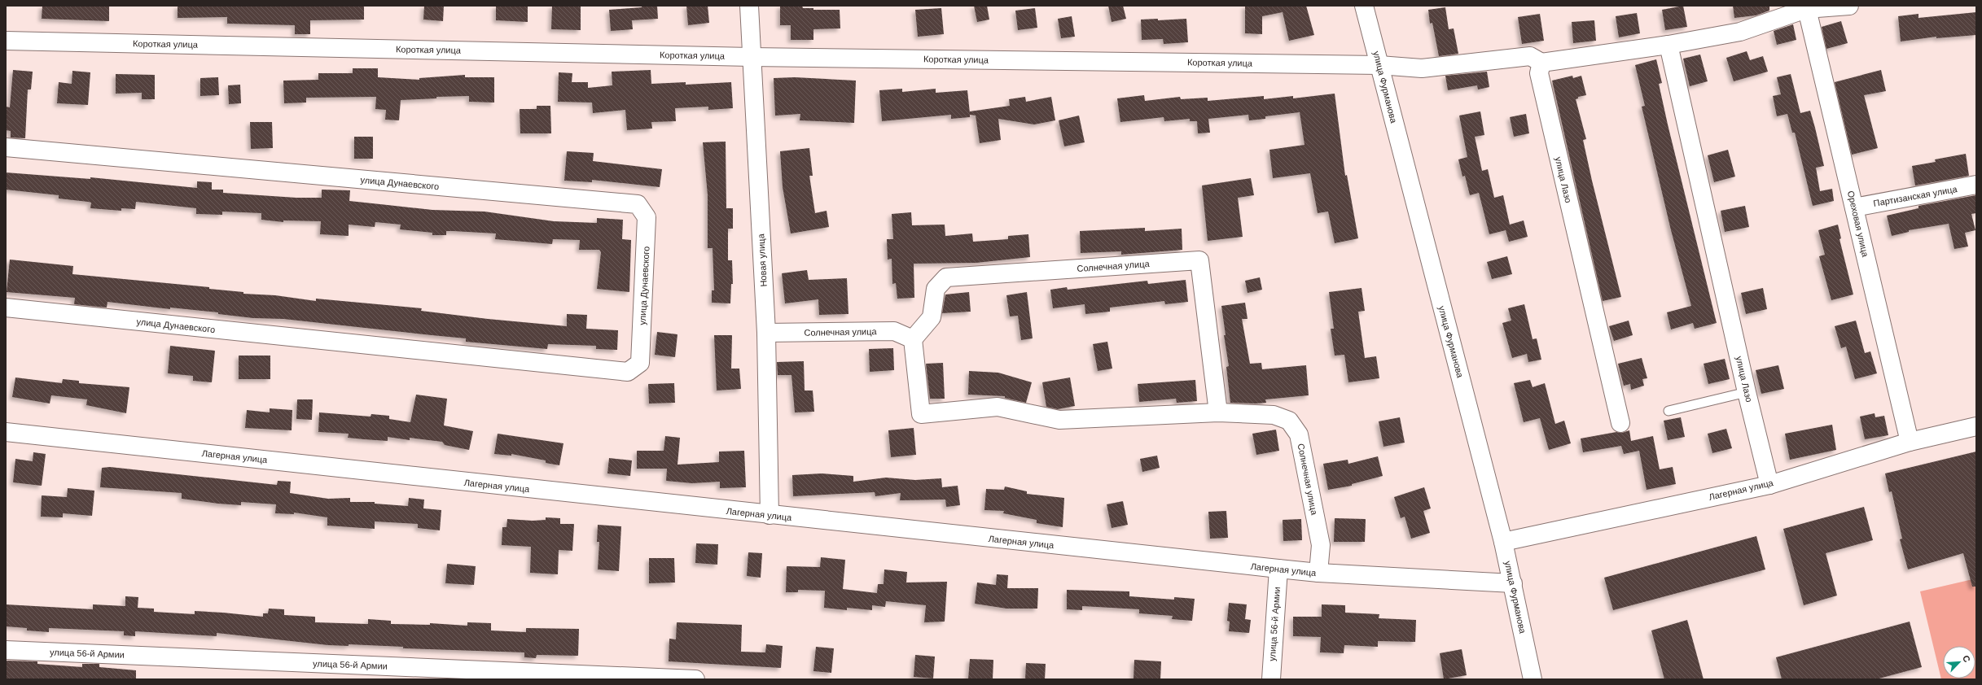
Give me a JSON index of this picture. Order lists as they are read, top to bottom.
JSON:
{
  "streets": {
    "street": [
      "Короткая улица",
      "улица Фурманова",
      "улица Лазо",
      "улица Дунаевского",
      "Партизанская улица",
      "Ореховая улица",
      "Новая улица",
      "Солнечная улица",
      "Лагерная улица",
      "улица 56-й Армии"
    ]
  },
  "crossings": [
    ["Короткая улица", "улица Фурманова"],
    ["Короткая улица", "улица Лазо"],
    ["Короткая улица", "Новая улица"],
    ["улица Фурманова", "Лагерная улица"],
    ["улица Лазо", "Лагерная улица"],
    ["Партизанская улица", "Ореховая улица"],
    ["Ореховая улица", "Лагерная улица"],
    ["Новая улица", "Солнечная улица"],
    ["Новая улица", "Лагерная улица"],
    ["Солнечная улица", "Лагерная улица"],
    ["Лагерная улица", "улица 56-й Армии"]
  ],
  "north": "top right"
}
